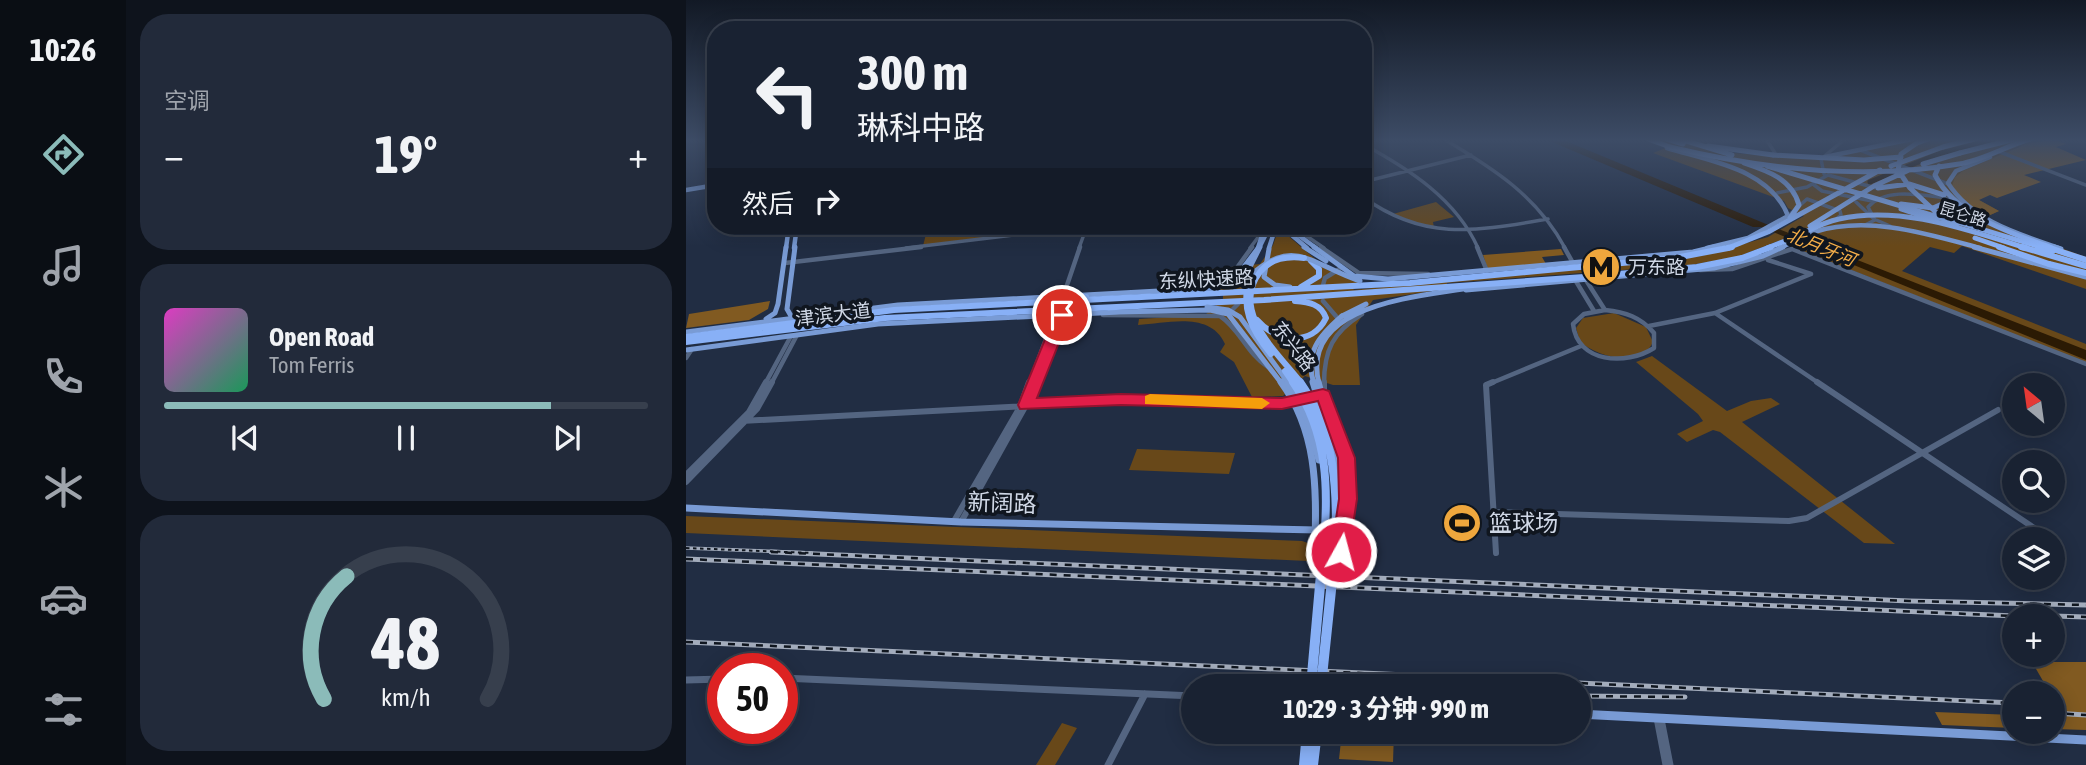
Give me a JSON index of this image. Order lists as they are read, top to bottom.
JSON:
{
  "streets": {
    "highway": [
      "昆仑路",
      "东纵快速路",
      "津滨大道",
      "东兴路"
    ],
    "main road": ["新阔路"]
  },
  "crossings": [
    ["东纵快速路", "津滨大道"]
  ],
  "water": ["北月牙河"],
  "places": {
    "metro station": ["万东路"],
    "sports": ["篮球场"]
  },
  "north": "top left",
  "page": {
    "tabs": "10:26",
    "tile": "空调",
    "turn": ["300 m", "琳科中路"],
    "heat": ["−", "19°", "+"],
    "then": "然后",
    "song": ["Open Road", "Tom Ferris"],
    "map_buttons": ["+", "−"],
    "limit": "50",
    "trip": "10:29 · 3 分钟 · 990 m",
    "gauge": ["48", "km/h"]
  }
}
